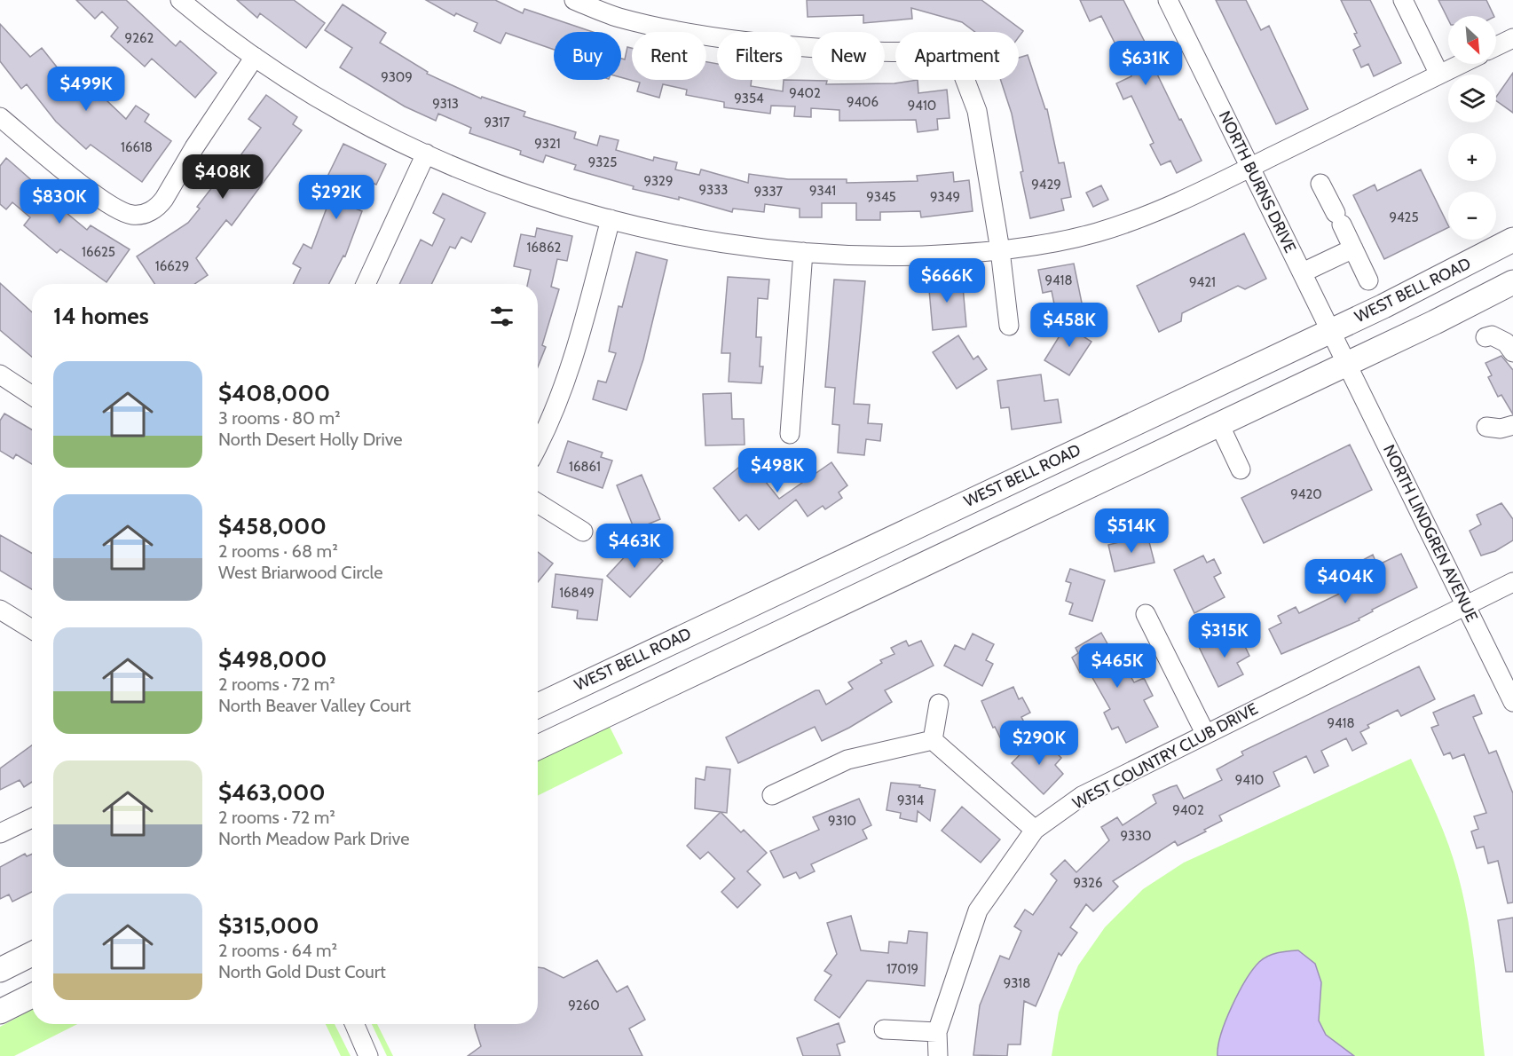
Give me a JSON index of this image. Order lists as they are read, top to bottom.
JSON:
{
  "streets": {
    "main road": ["WEST BELL ROAD"],
    "street": ["NORTH BURNS DRIVE", "NORTH LINDGREN AVENUE", "WEST COUNTRY CLUB DRIVE"]
  },
  "crossings": [
    ["NORTH BURNS DRIVE", "WEST BELL ROAD"],
    ["NORTH BURNS DRIVE", "NORTH LINDGREN AVENUE"],
    ["NORTH LINDGREN AVENUE", "WEST COUNTRY CLUB DRIVE"]
  ],
  "house_numbers": [
    "9262",
    "9309",
    "9402",
    "9354",
    "9406",
    "9313",
    "9410",
    "9317",
    "9321",
    "16618",
    "9325",
    "9329",
    "9429",
    "9333",
    "9341",
    "9337",
    "9345",
    "9349",
    "9425",
    "16862",
    "16625",
    "16629",
    "9418",
    "9421",
    "16861",
    "9420",
    "16849",
    "9418",
    "9410",
    "9314",
    "9402",
    "9310",
    "9330",
    "9326",
    "17019",
    "9318",
    "9260"
  ],
  "north": "bottom right",
  "page": {
    "map_buttons": ["+", "−"],
    "chip": [
      "Buy",
      "Rent",
      "Filters",
      "New",
      "Apartment"
    ],
    "price": [
      "$631K",
      "$499K",
      "$408K",
      "$292K",
      "$830K",
      "$666K",
      "$458K",
      "$498K",
      "$514K",
      "$463K",
      "$404K",
      "$315K",
      "$465K",
      "$290K"
    ],
    "heading": "14 homes",
    "list": [
      {
        "name": "$408,000",
        "note": "3 rooms · 80 m² · North Desert Holly Drive"
      },
      {
        "name": "$458,000",
        "note": "2 rooms · 68 m² · West Briarwood Circle"
      },
      {
        "name": "$498,000",
        "note": "2 rooms · 72 m² · North Beaver Valley Court"
      },
      {
        "name": "$463,000",
        "note": "2 rooms · 72 m² · North Meadow Park Drive"
      },
      {
        "name": "$315,000",
        "note": "2 rooms · 64 m² · North Gold Dust Court"
      }
    ]
  }
}
